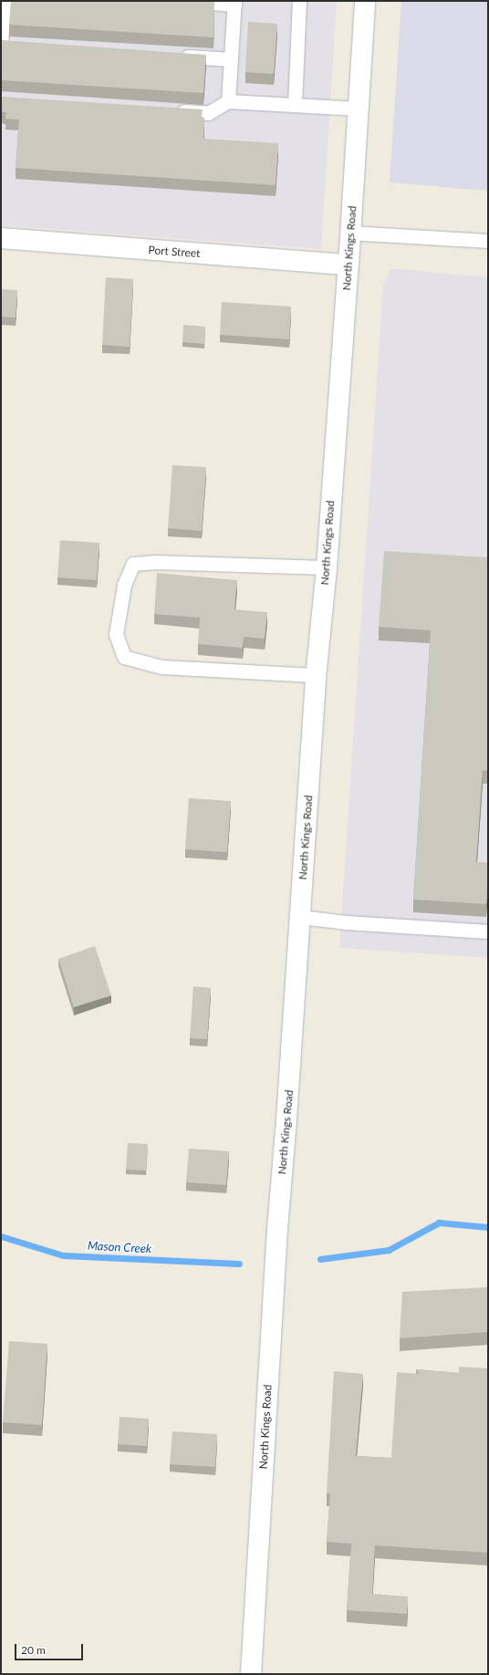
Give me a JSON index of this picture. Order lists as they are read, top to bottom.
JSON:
{
  "streets": {
    "main road": ["North Kings Road", "Port Street"]
  },
  "crossings": [
    ["North Kings Road", "Port Street"]
  ],
  "water": ["Mason Creek"],
  "scale_bar": "20 m"
}
